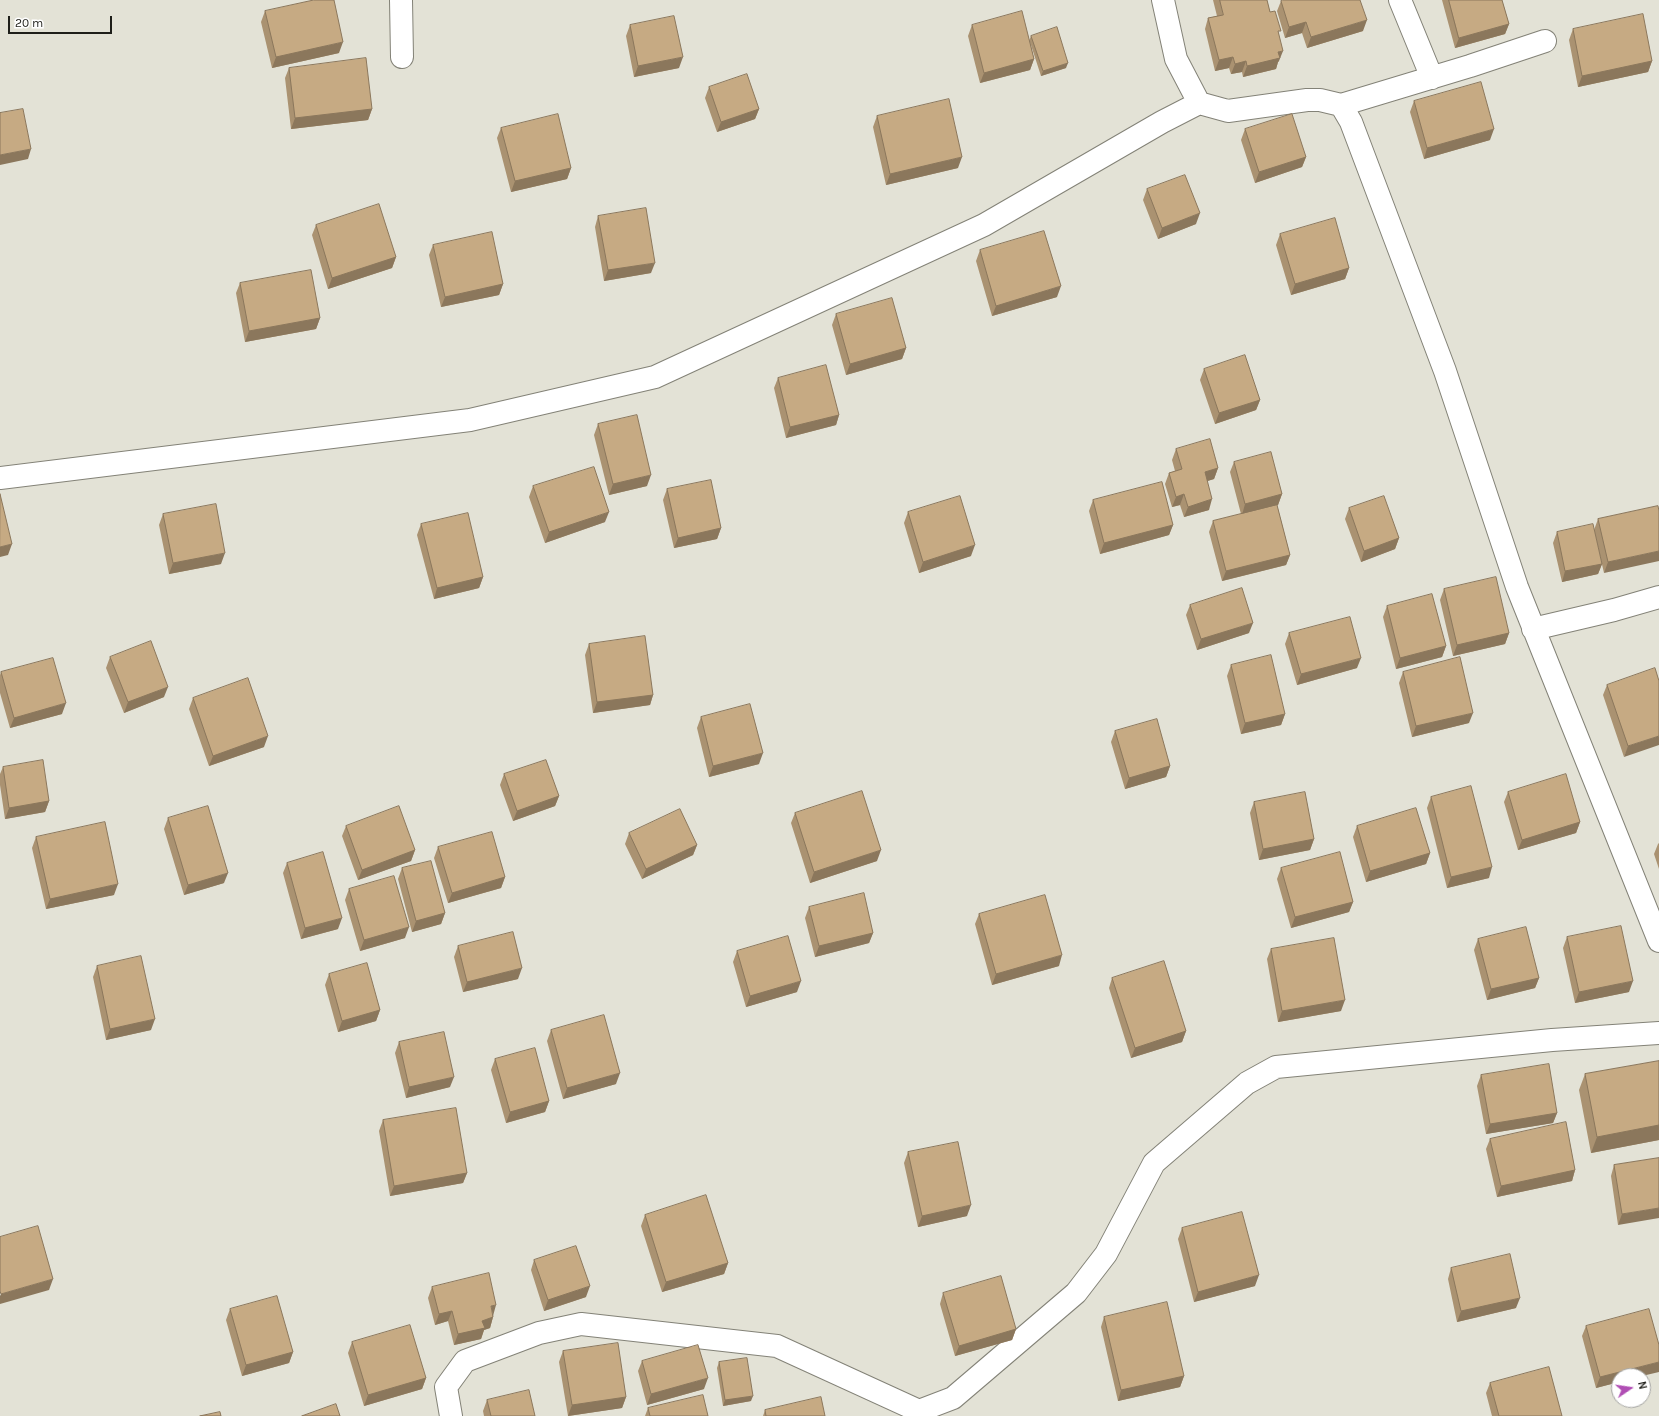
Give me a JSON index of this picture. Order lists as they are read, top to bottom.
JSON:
{
  "scale_bar": "20 m",
  "north": "right"
}
